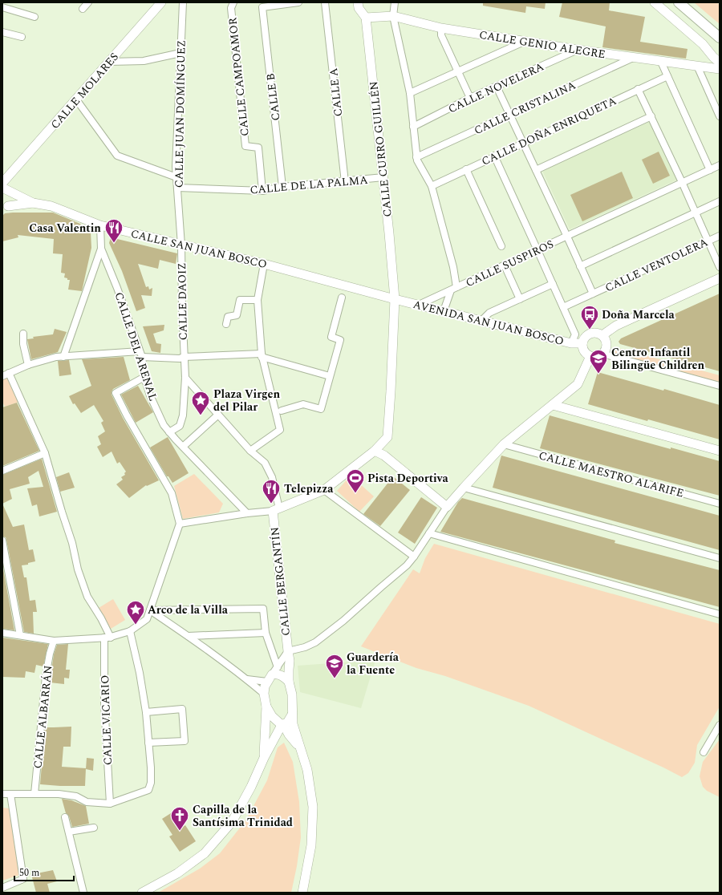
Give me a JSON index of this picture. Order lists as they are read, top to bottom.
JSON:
{
  "streets": {
    "street": [
      "CALLE GENIO ALEGRE",
      "CALLE CAMPOAMOR",
      "CALLE NOVELERA",
      "CALLE MOLARES",
      "CALLE A",
      "CALLE B",
      "CALLE CRISTALINA",
      "CALLE JUAN DOMÍNGUEZ",
      "CALLE DOÑA ENRIQUETA",
      "CALLE CURRO GUILLÉN",
      "CALLE DE LA PALMA",
      "CALLE SAN JUAN BOSCO",
      "CALLE SUSPIROS",
      "CALLE VENTOLERA",
      "CALLE DAOIZ",
      "AVENIDA SAN JUAN BOSCO",
      "CALLE DEL ARENAL",
      "CALLE MAESTRO ALARIFE",
      "CALLE BERGANTÍN",
      "CALLE ALBARRÁN",
      "CALLE VICARIO"
    ]
  },
  "crossings": [
    ["CALLE GENIO ALEGRE", "CALLE NOVELERA"],
    ["CALLE GENIO ALEGRE", "CALLE CRISTALINA"],
    ["CALLE GENIO ALEGRE", "CALLE CURRO GUILLÉN"],
    ["CALLE CAMPOAMOR", "CALLE DE LA PALMA"],
    ["CALLE MOLARES", "CALLE SAN JUAN BOSCO"],
    ["CALLE A", "CALLE DE LA PALMA"],
    ["CALLE B", "CALLE DE LA PALMA"],
    ["CALLE JUAN DOMÍNGUEZ", "CALLE DE LA PALMA"],
    ["CALLE JUAN DOMÍNGUEZ", "CALLE SAN JUAN BOSCO"],
    ["CALLE JUAN DOMÍNGUEZ", "CALLE DAOIZ"],
    ["CALLE CURRO GUILLÉN", "CALLE DE LA PALMA"],
    ["CALLE CURRO GUILLÉN", "CALLE SAN JUAN BOSCO"],
    ["CALLE CURRO GUILLÉN", "AVENIDA SAN JUAN BOSCO"],
    ["CALLE CURRO GUILLÉN", "CALLE BERGANTÍN"],
    ["CALLE SAN JUAN BOSCO", "CALLE DAOIZ"],
    ["CALLE SAN JUAN BOSCO", "AVENIDA SAN JUAN BOSCO"],
    ["CALLE SAN JUAN BOSCO", "CALLE DEL ARENAL"],
    ["CALLE SUSPIROS", "AVENIDA SAN JUAN BOSCO"],
    ["CALLE DAOIZ", "CALLE DEL ARENAL"]
  ],
  "places": {
    "restaurant": ["Casa Valentin", "Telepizza"],
    "bus stop": ["Doña Marcela"],
    "school or university": ["Centro Infantil Bilingüe Children", "Guardería la Fuente"],
    "place": ["Plaza Virgen del Pilar", "Arco de la Villa"],
    "sports": ["Pista Deportiva"],
    "church": ["Capilla de la Santísima Trinidad"]
  },
  "scale_bar": "50 m"
}
